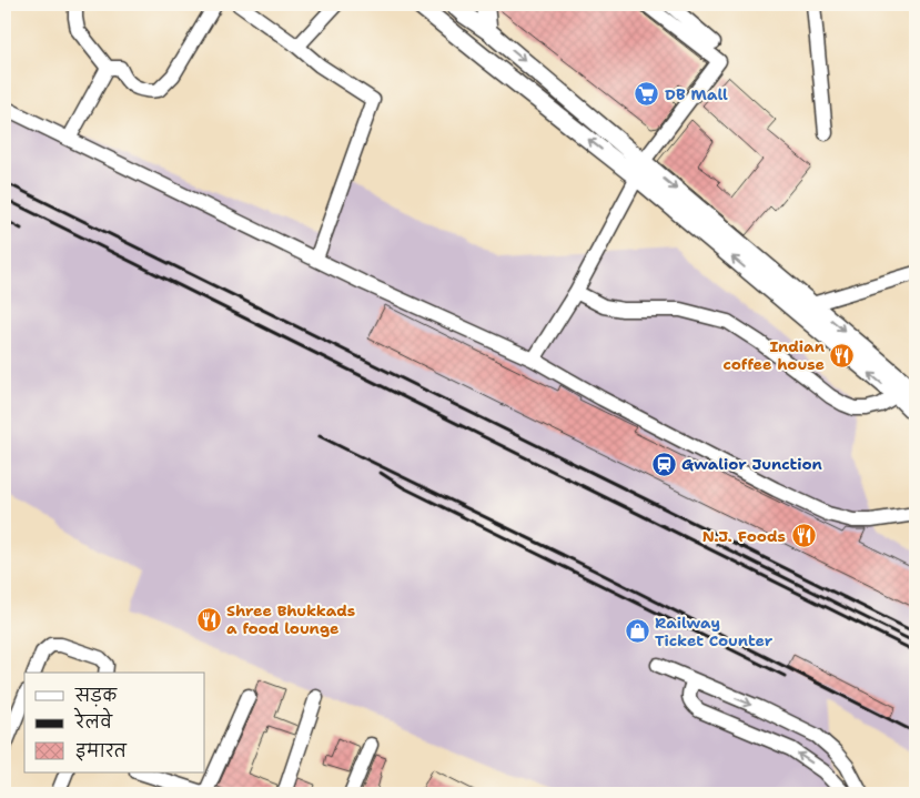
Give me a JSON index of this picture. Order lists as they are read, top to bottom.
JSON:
{
  "places": {
    "supermarket": ["DB Mall"],
    "restaurant": ["Indian coffee house", "N.J. Foods", "Shree Bhukkads a food lounge"],
    "station": ["Gwalior Junction"],
    "shop": ["Railway Ticket Counter"]
  },
  "legend": ["सड़क", "रेलवे", "इमारत"]
}
